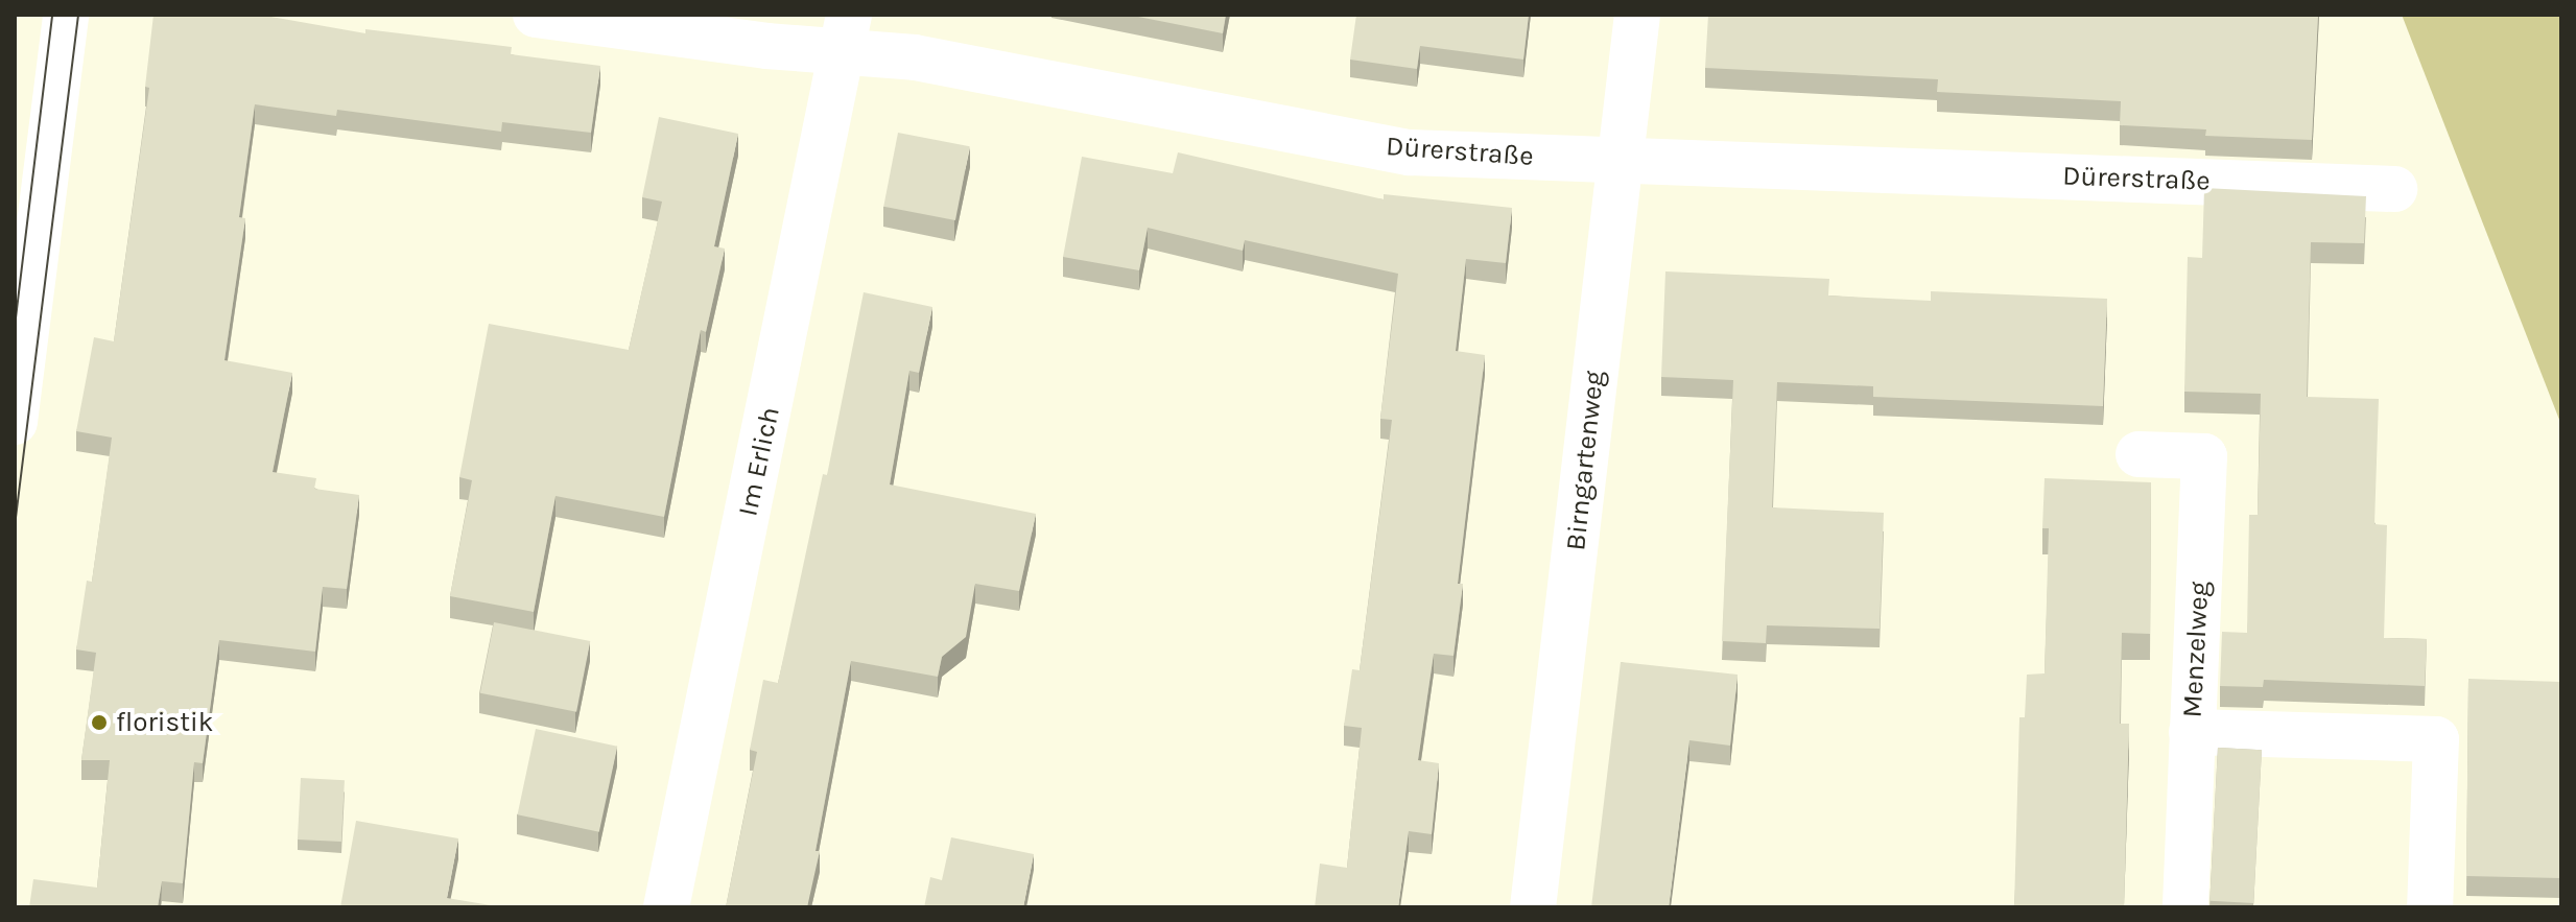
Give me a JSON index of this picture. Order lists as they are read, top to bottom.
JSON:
{
  "streets": {
    "street": [
      "Dürerstraße",
      "Birngartenweg",
      "Im Erlich",
      "Menzelweg"
    ]
  },
  "crossings": [
    ["Dürerstraße", "Birngartenweg"],
    ["Dürerstraße", "Im Erlich"]
  ],
  "places": ["floristik"]
}
